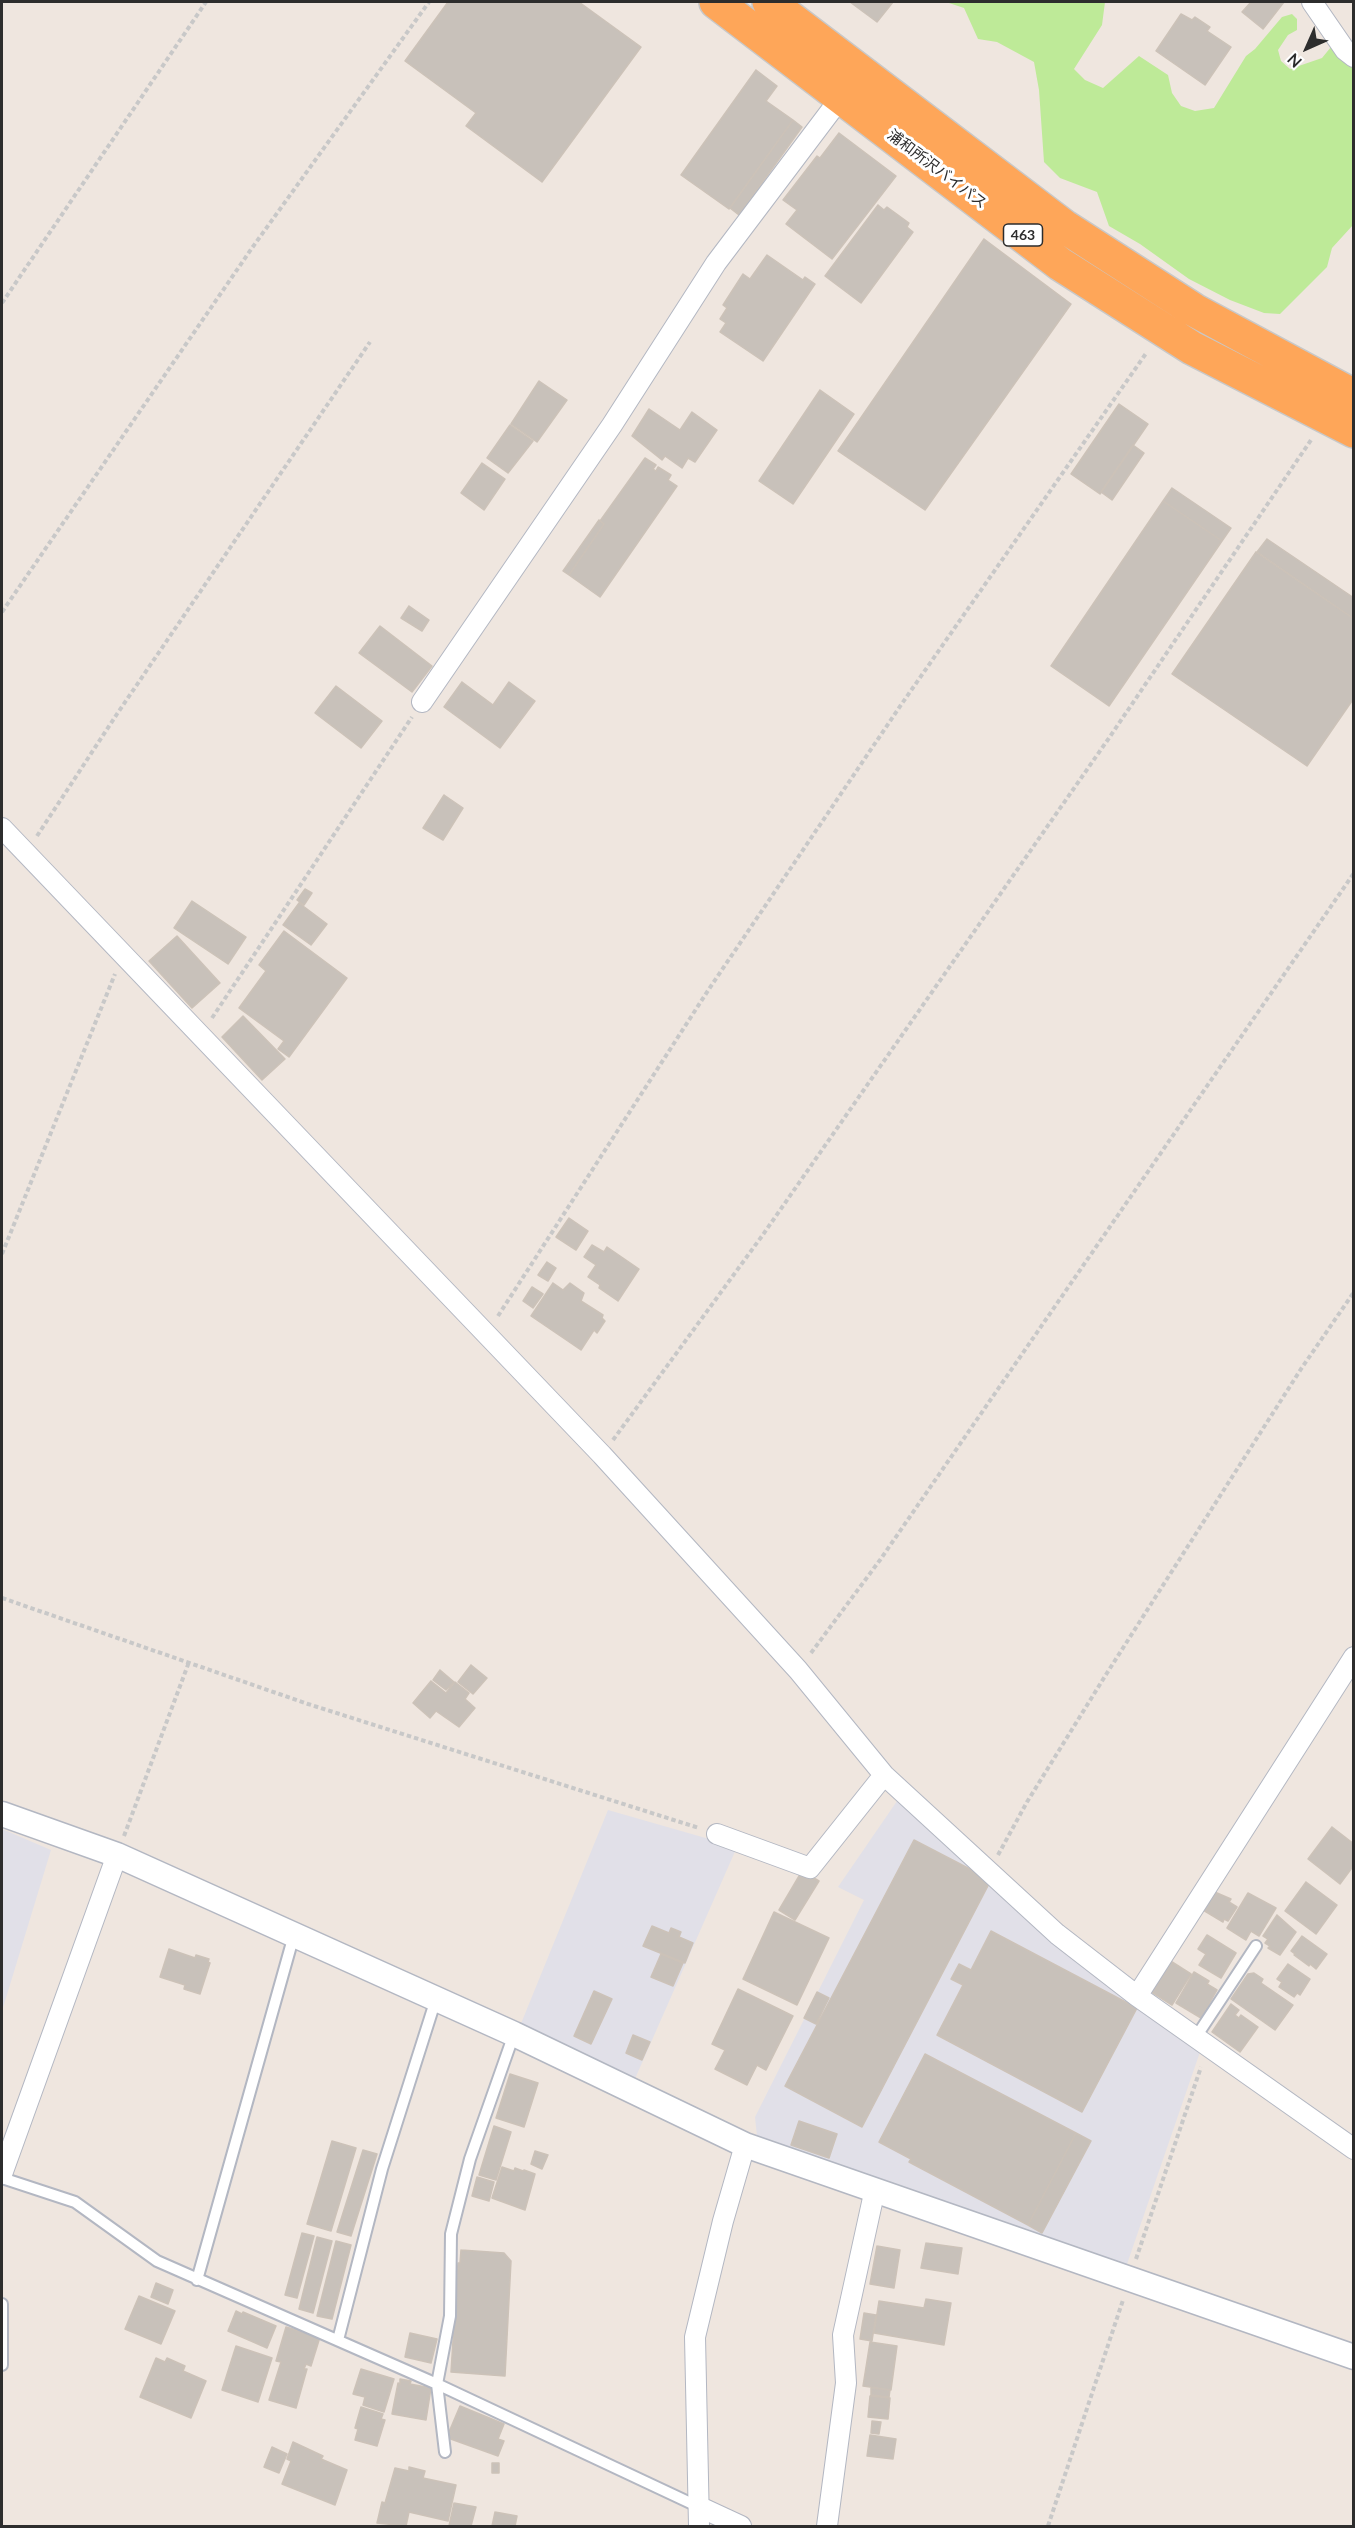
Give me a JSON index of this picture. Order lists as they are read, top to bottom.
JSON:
{
  "streets": {
    "highway": ["浦和所沢バイパス", "463"]
  },
  "north": "bottom left"
}
